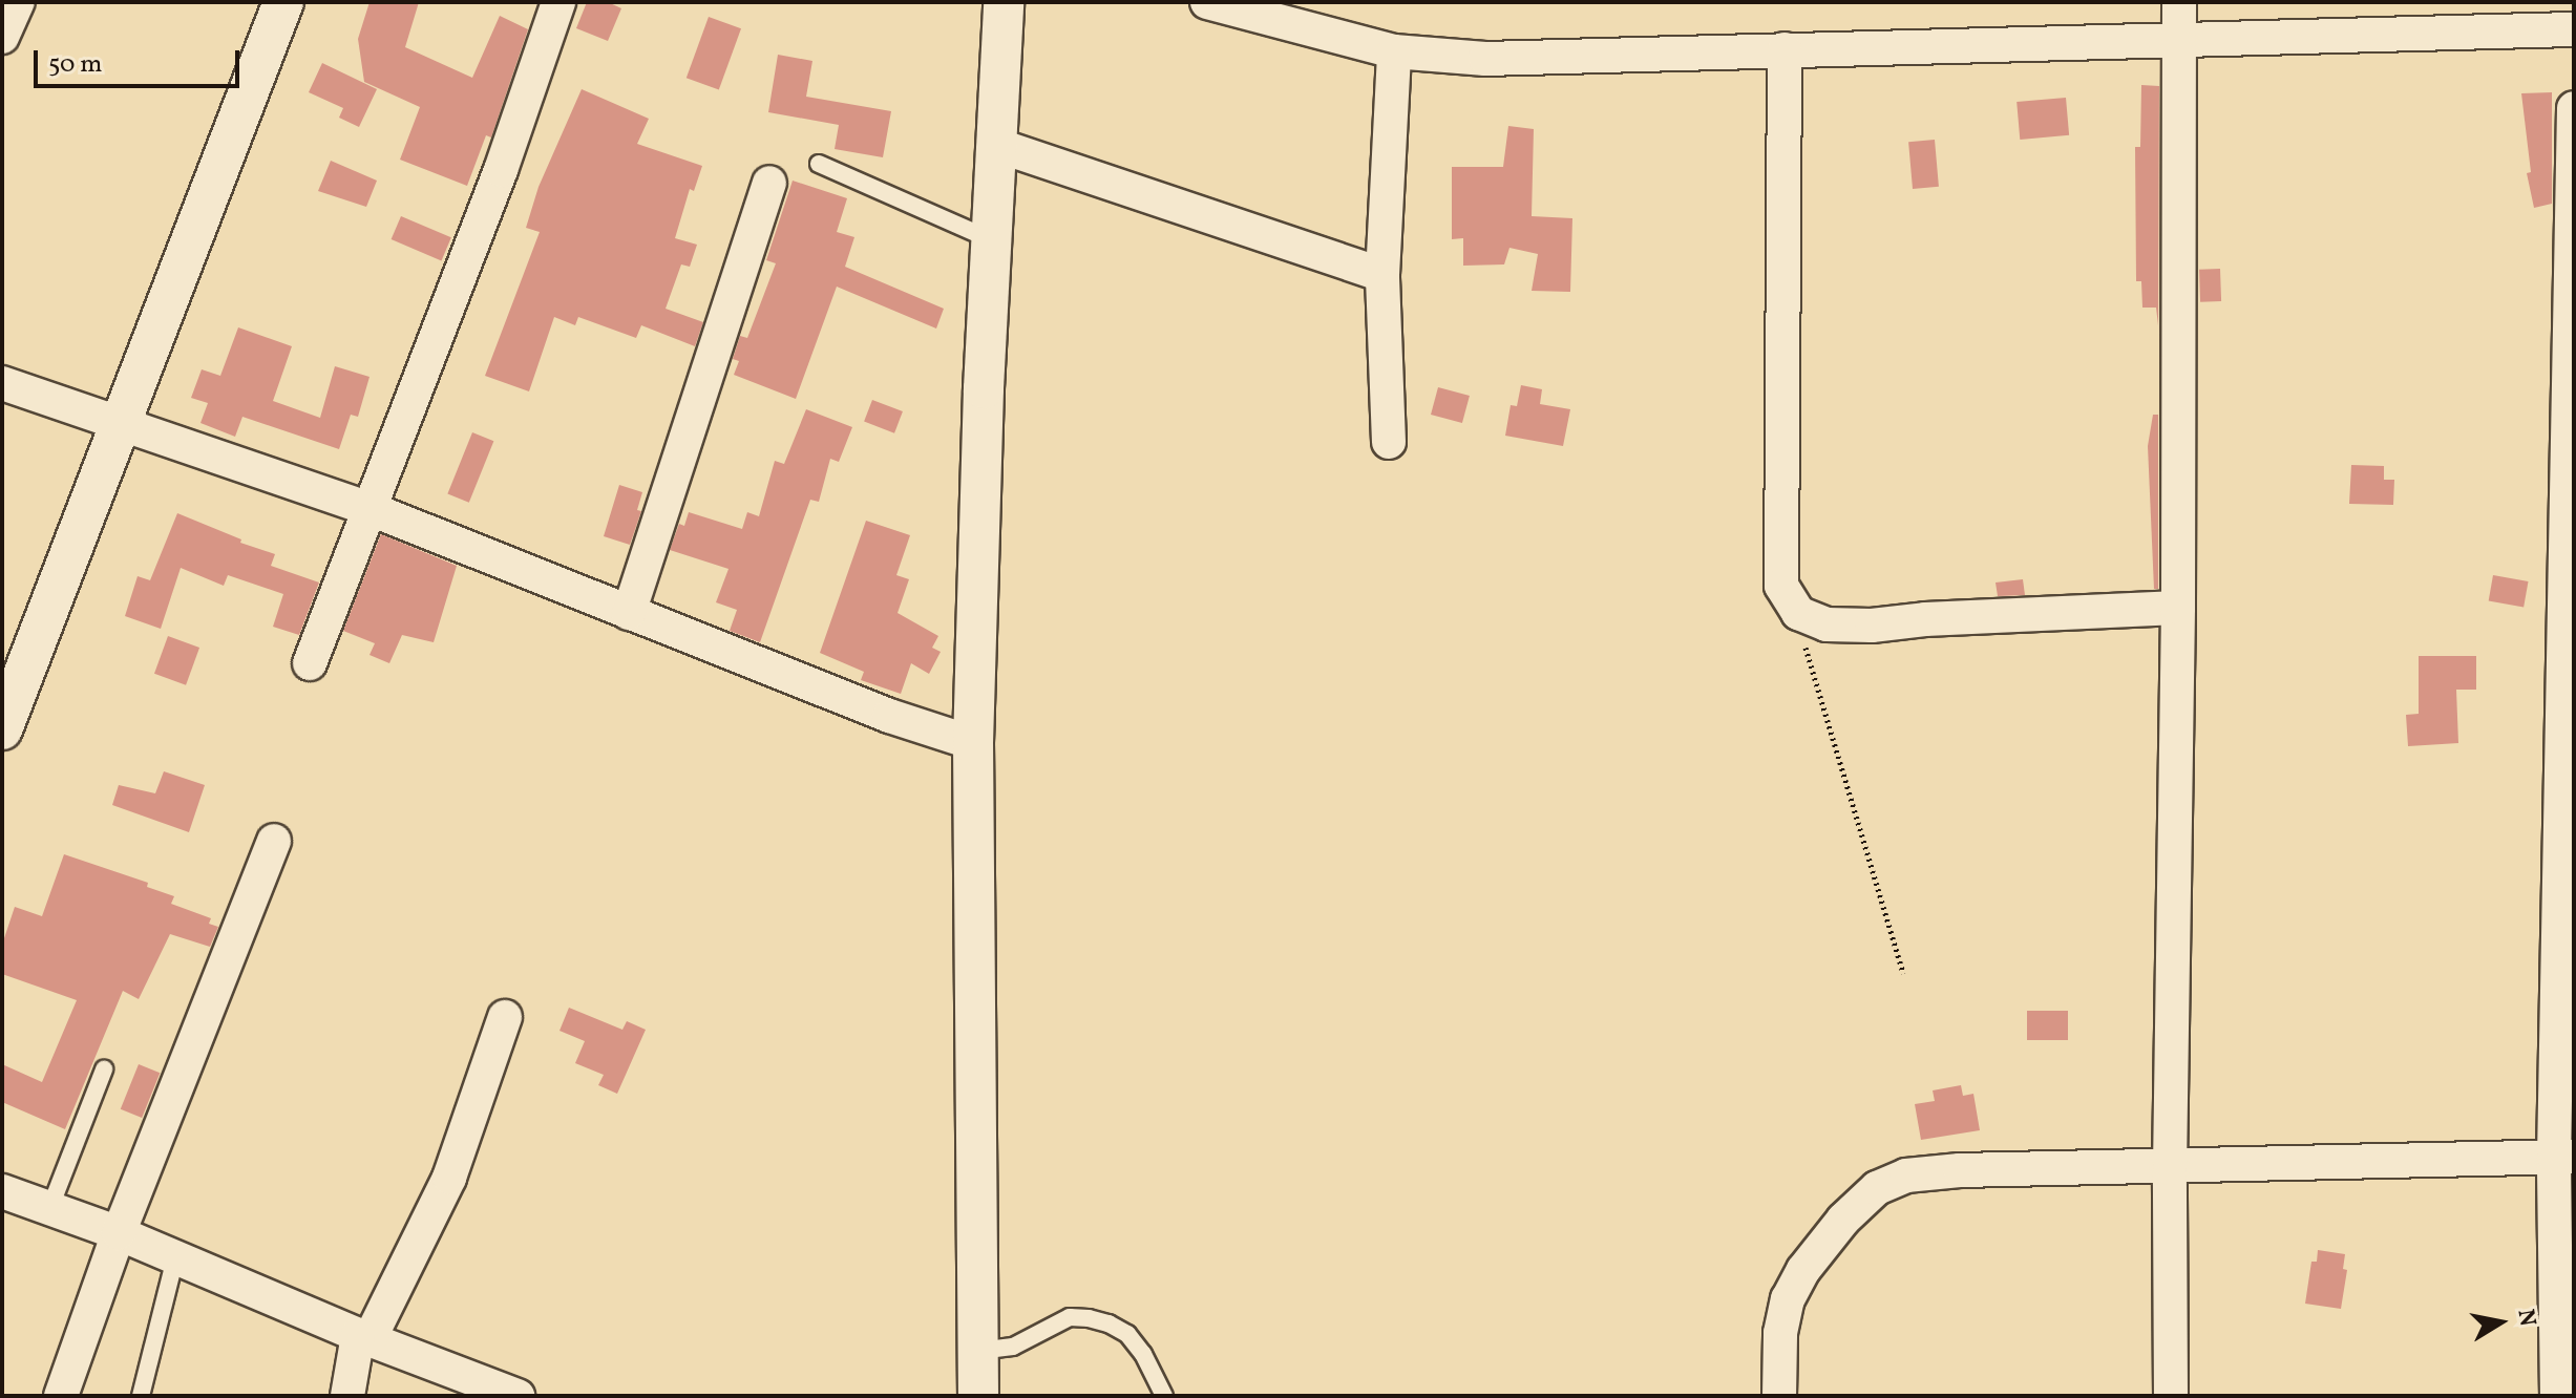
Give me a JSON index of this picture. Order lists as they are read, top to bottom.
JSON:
{
  "scale_bar": "50 m",
  "north": "right"
}
